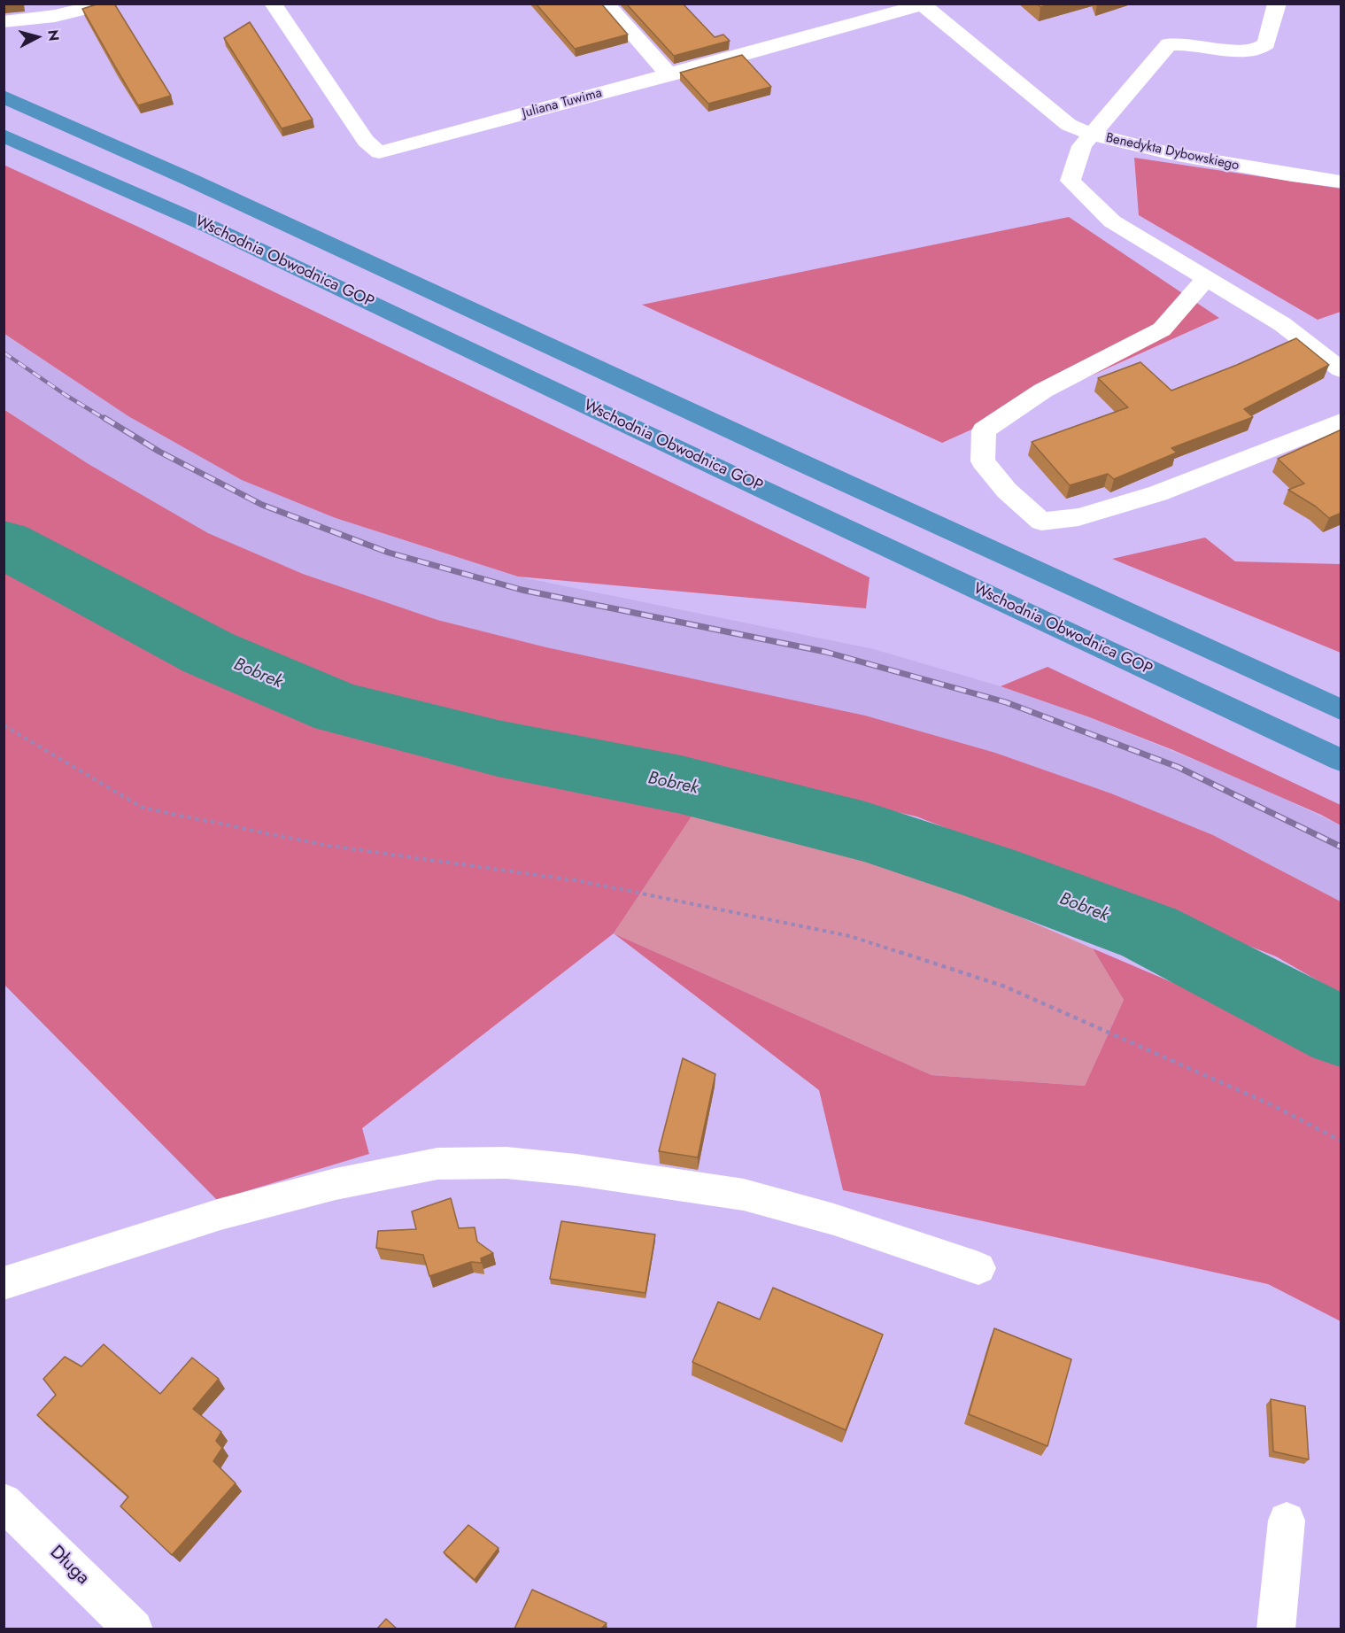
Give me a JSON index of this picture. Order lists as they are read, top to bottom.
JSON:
{
  "streets": {
    "highway": ["Wschodnia Obwodnica GOP"],
    "street": ["Juliana Tuwima", "Benedykta Dybowskiego", "Długa"]
  },
  "crossings": [
    ["Juliana Tuwima", "Benedykta Dybowskiego"]
  ],
  "water": ["Bobrek"],
  "north": "right"
}
